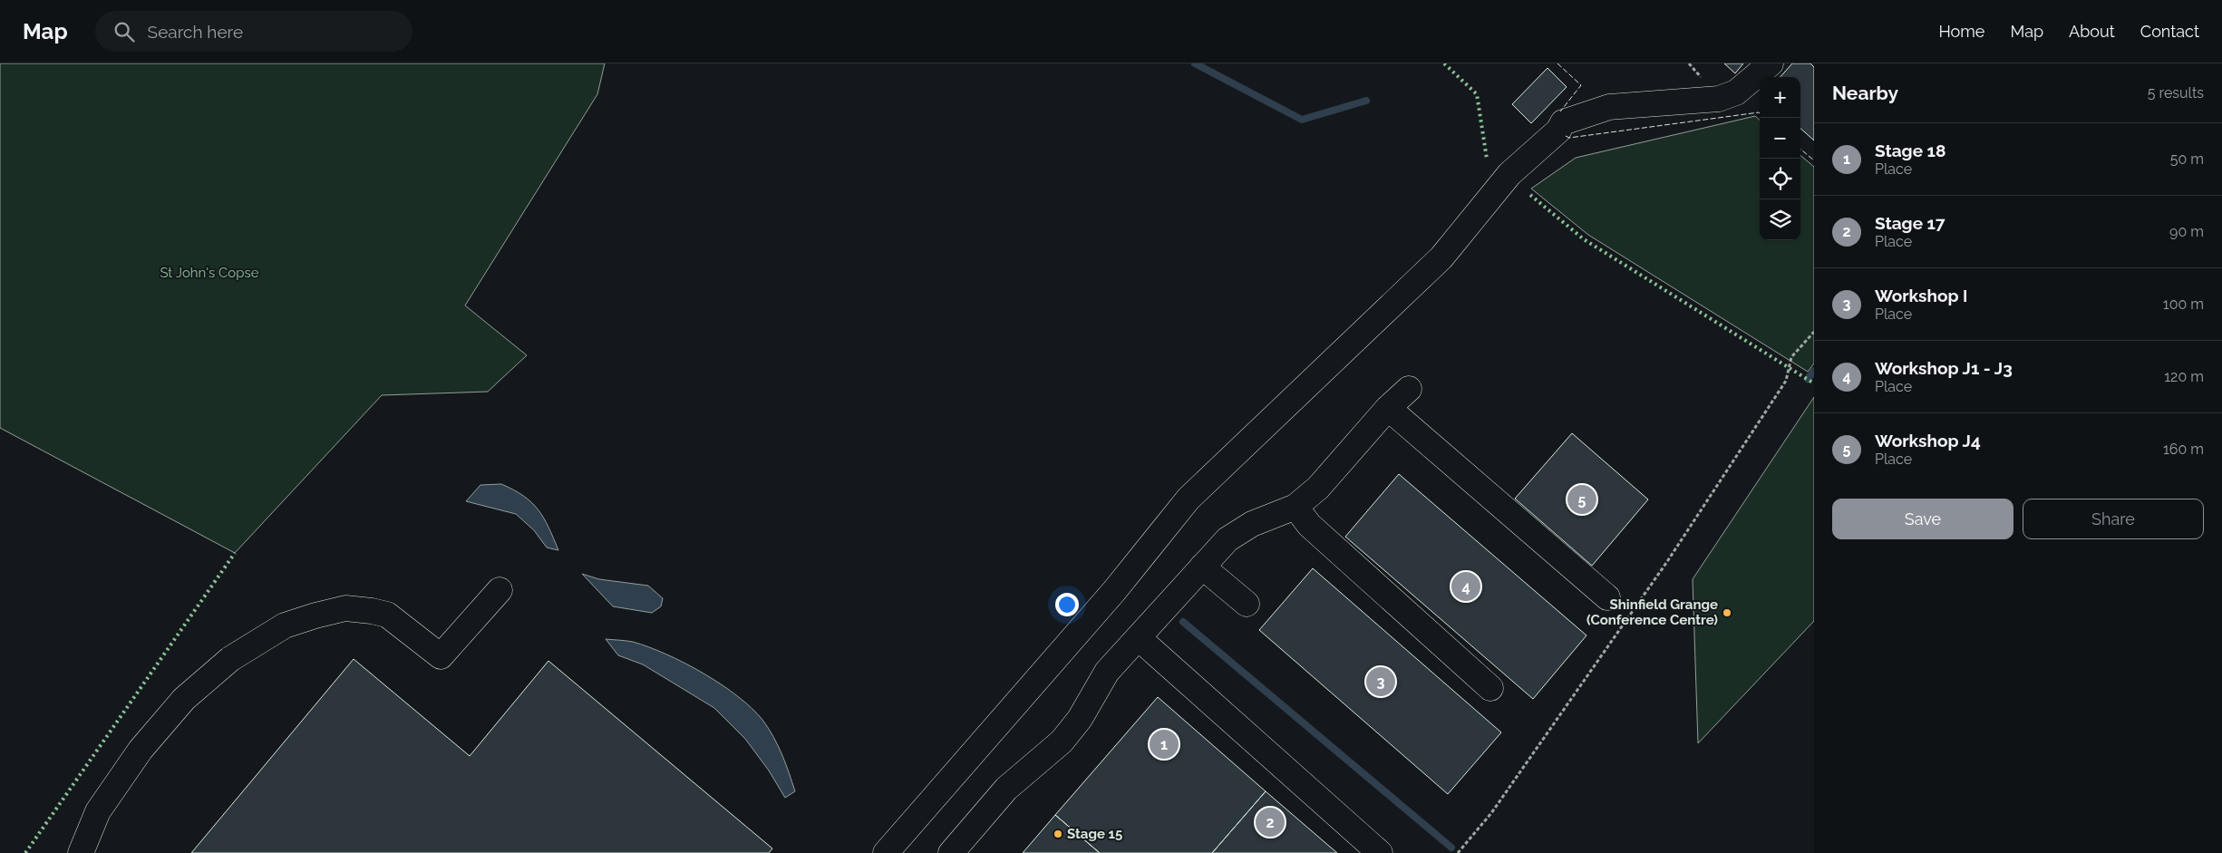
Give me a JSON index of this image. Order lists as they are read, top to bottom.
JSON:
{
  "parks": ["St John's Copse"],
  "places": ["Shinfield Grange (Conference Centre)", "Stage 15"],
  "page": {
    "header": "Map",
    "search": "Search here",
    "nav": [
      "Home",
      "Map",
      "About",
      "Contact"
    ],
    "heading": ["Nearby", "5 results"],
    "map_buttons": ["+", "−"],
    "list": [
      {
        "mark": "1",
        "name": "Stage 18",
        "note": "Place",
        "value": "50 m"
      },
      {
        "mark": "2",
        "name": "Stage 17",
        "note": "Place",
        "value": "90 m"
      },
      {
        "mark": "3",
        "name": "Workshop I",
        "note": "Place",
        "value": "100 m"
      },
      {
        "mark": "4",
        "name": "Workshop J1 - J3",
        "note": "Place",
        "value": "120 m"
      },
      {
        "mark": "5",
        "name": "Workshop J4",
        "note": "Place",
        "value": "160 m"
      }
    ],
    "pins": [
      "5",
      "4",
      "3",
      "1",
      "2"
    ],
    "buttons": ["Save", "Share"]
  }
}
